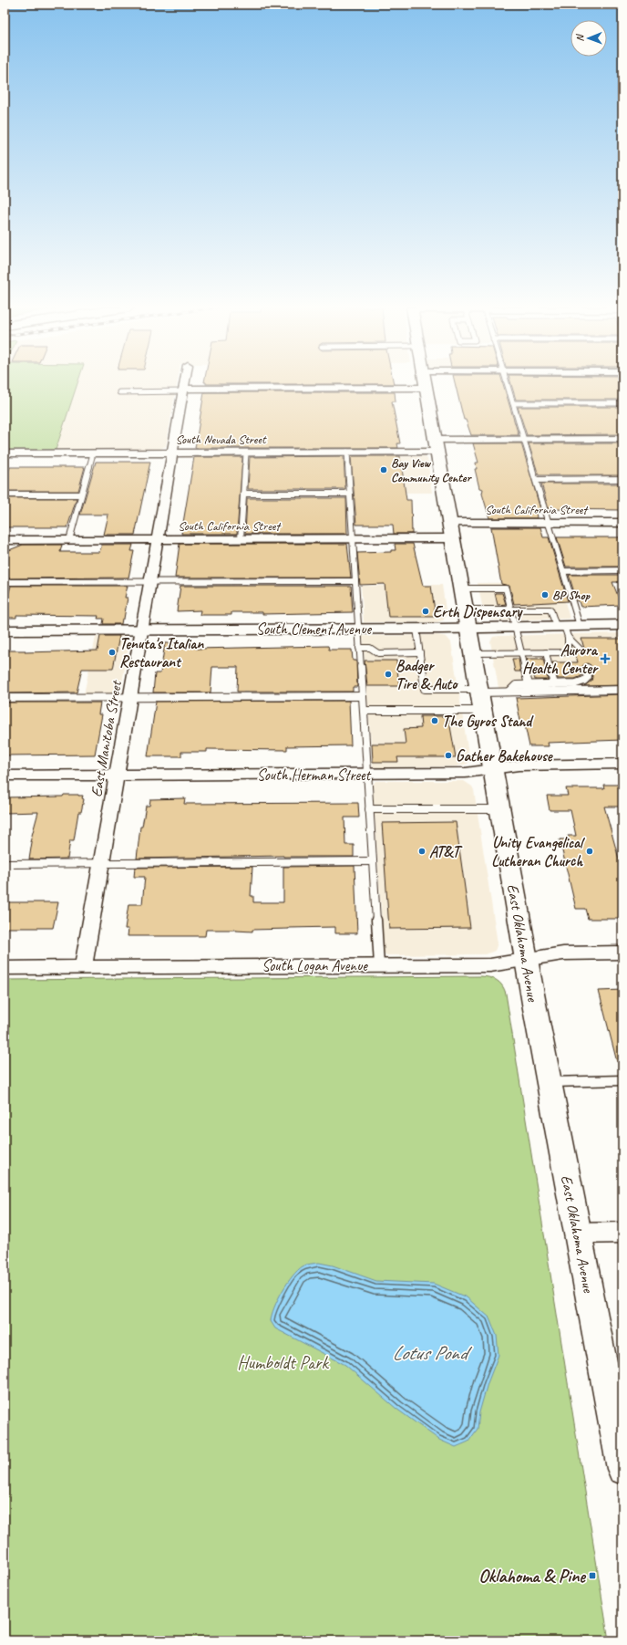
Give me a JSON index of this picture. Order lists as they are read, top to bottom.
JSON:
{
  "streets": {
    "main road": ["East Oklahoma Avenue"],
    "street": [
      "South Nevada Street",
      "South California Street",
      "South Clement Avenue",
      "East Manitoba Street",
      "South Herman Street",
      "South Logan Avenue"
    ]
  },
  "crossings": [
    ["South Nevada Street", "East Manitoba Street"],
    ["South Nevada Street", "East Oklahoma Avenue"],
    ["South California Street", "East Manitoba Street"],
    ["South California Street", "East Oklahoma Avenue"],
    ["South Clement Avenue", "East Manitoba Street"],
    ["South Clement Avenue", "East Oklahoma Avenue"],
    ["East Manitoba Street", "South Herman Street"],
    ["East Manitoba Street", "South Logan Avenue"],
    ["South Herman Street", "East Oklahoma Avenue"],
    ["East Oklahoma Avenue", "South Logan Avenue"]
  ],
  "water": ["Lotus Pond"],
  "parks": ["Humboldt Park"],
  "places": {
    "other": [
      "Bay View Community Center",
      "BP Shop",
      "Erth Dispensary",
      "Tenuta's Italian Restaurant",
      "Badger Tire & Auto",
      "The Gyros Stand",
      "Gather Bakehouse",
      "AT&T",
      "Unity Evangelical Lutheran Church"
    ],
    "health": ["Aurora Health Center"],
    "transit": ["Oklahoma & Pine"]
  },
  "north": "left"
}
